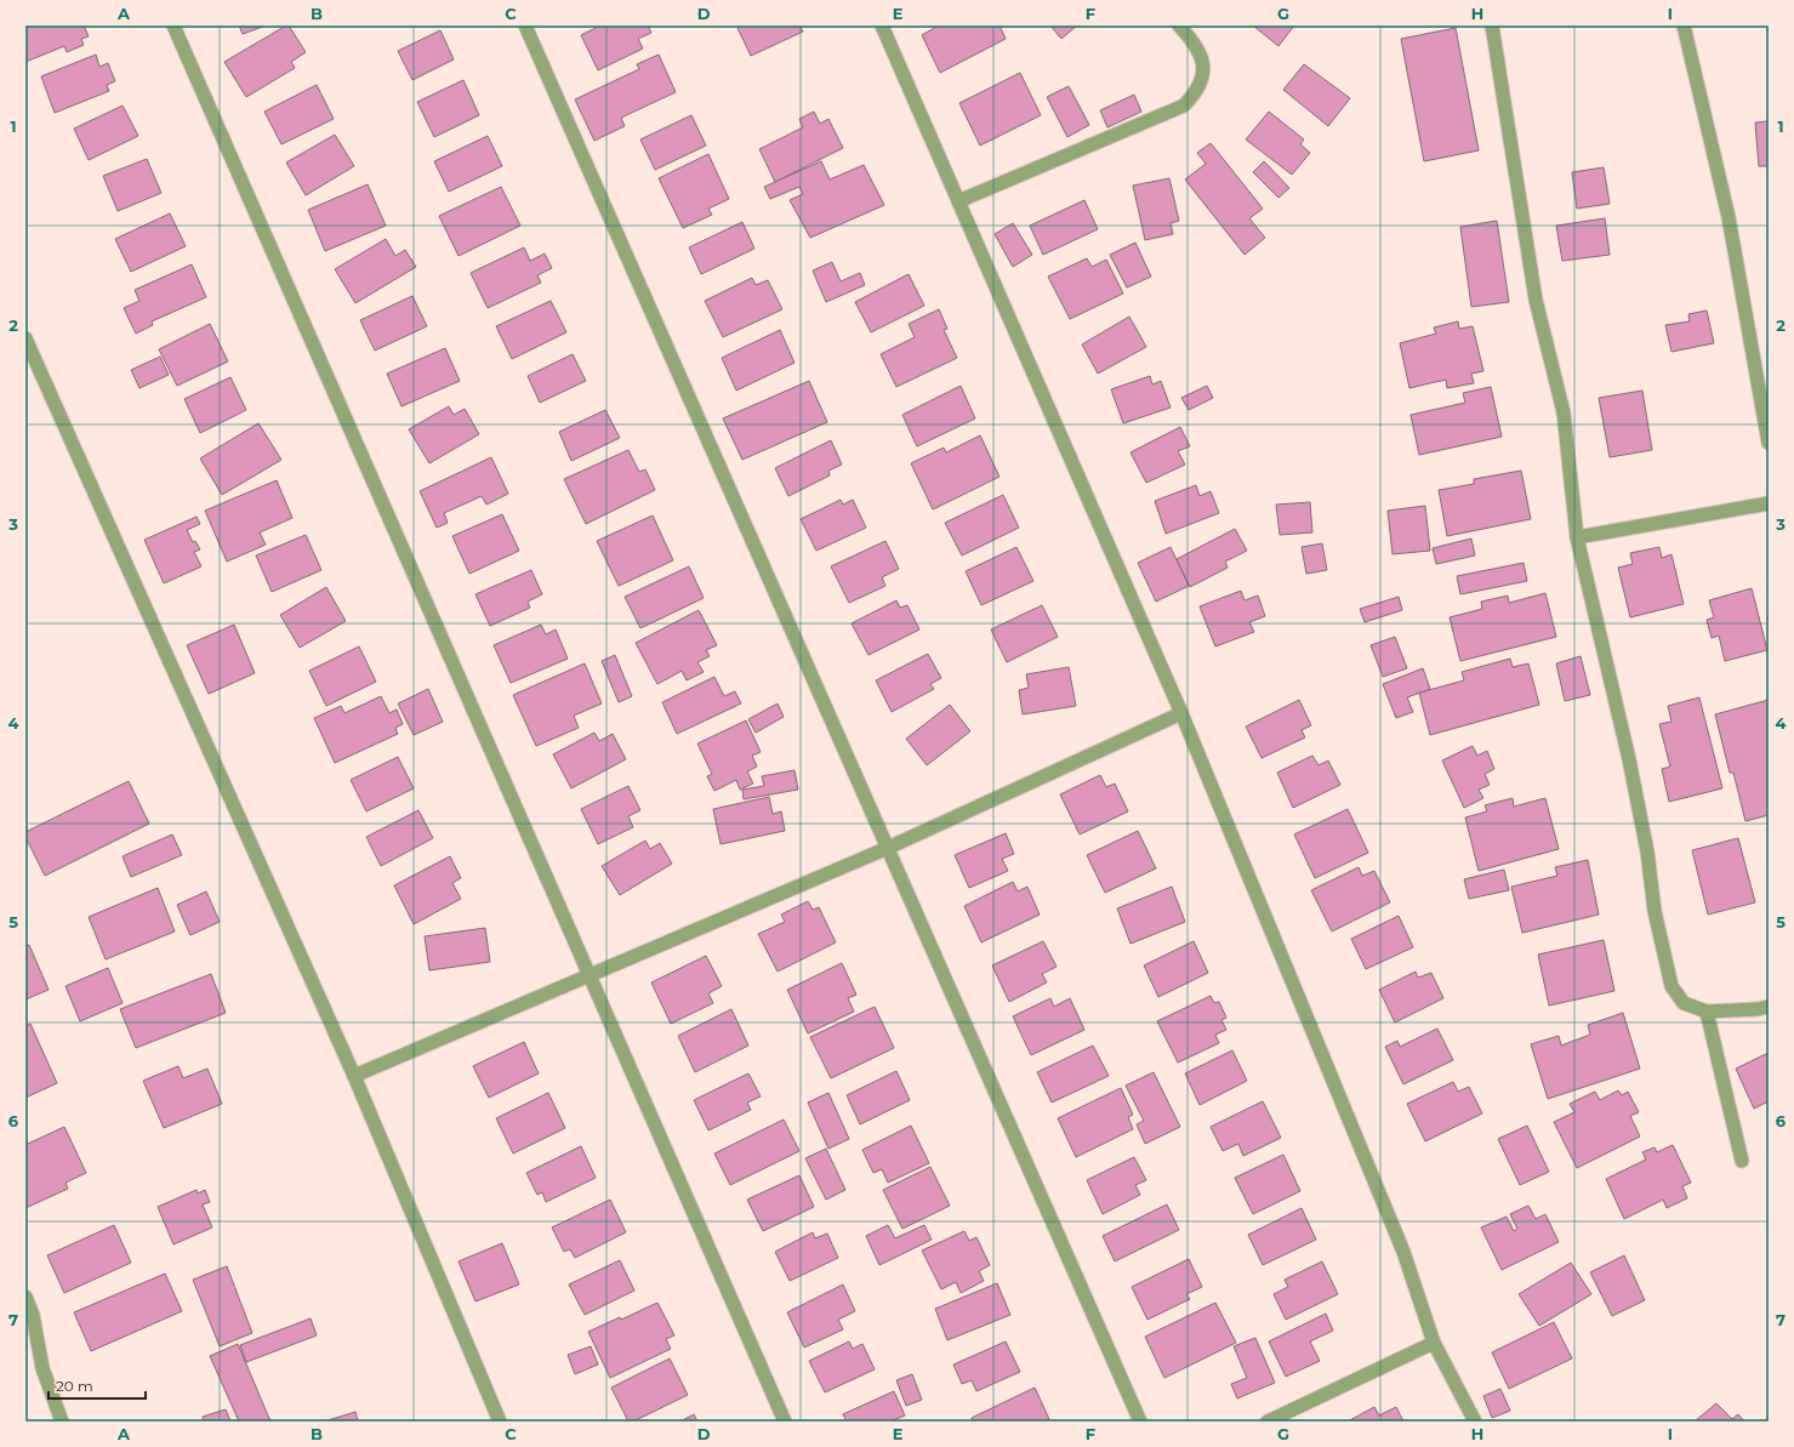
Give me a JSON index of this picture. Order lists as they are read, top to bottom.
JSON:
{
  "scale_bar": "20 m",
  "grid": {
    "columns": [
      "A",
      "B",
      "C",
      "D",
      "E",
      "F",
      "G",
      "H",
      "I"
    ],
    "rows": [
      "1",
      "2",
      "3",
      "4",
      "5",
      "6",
      "7"
    ]
  }
}
